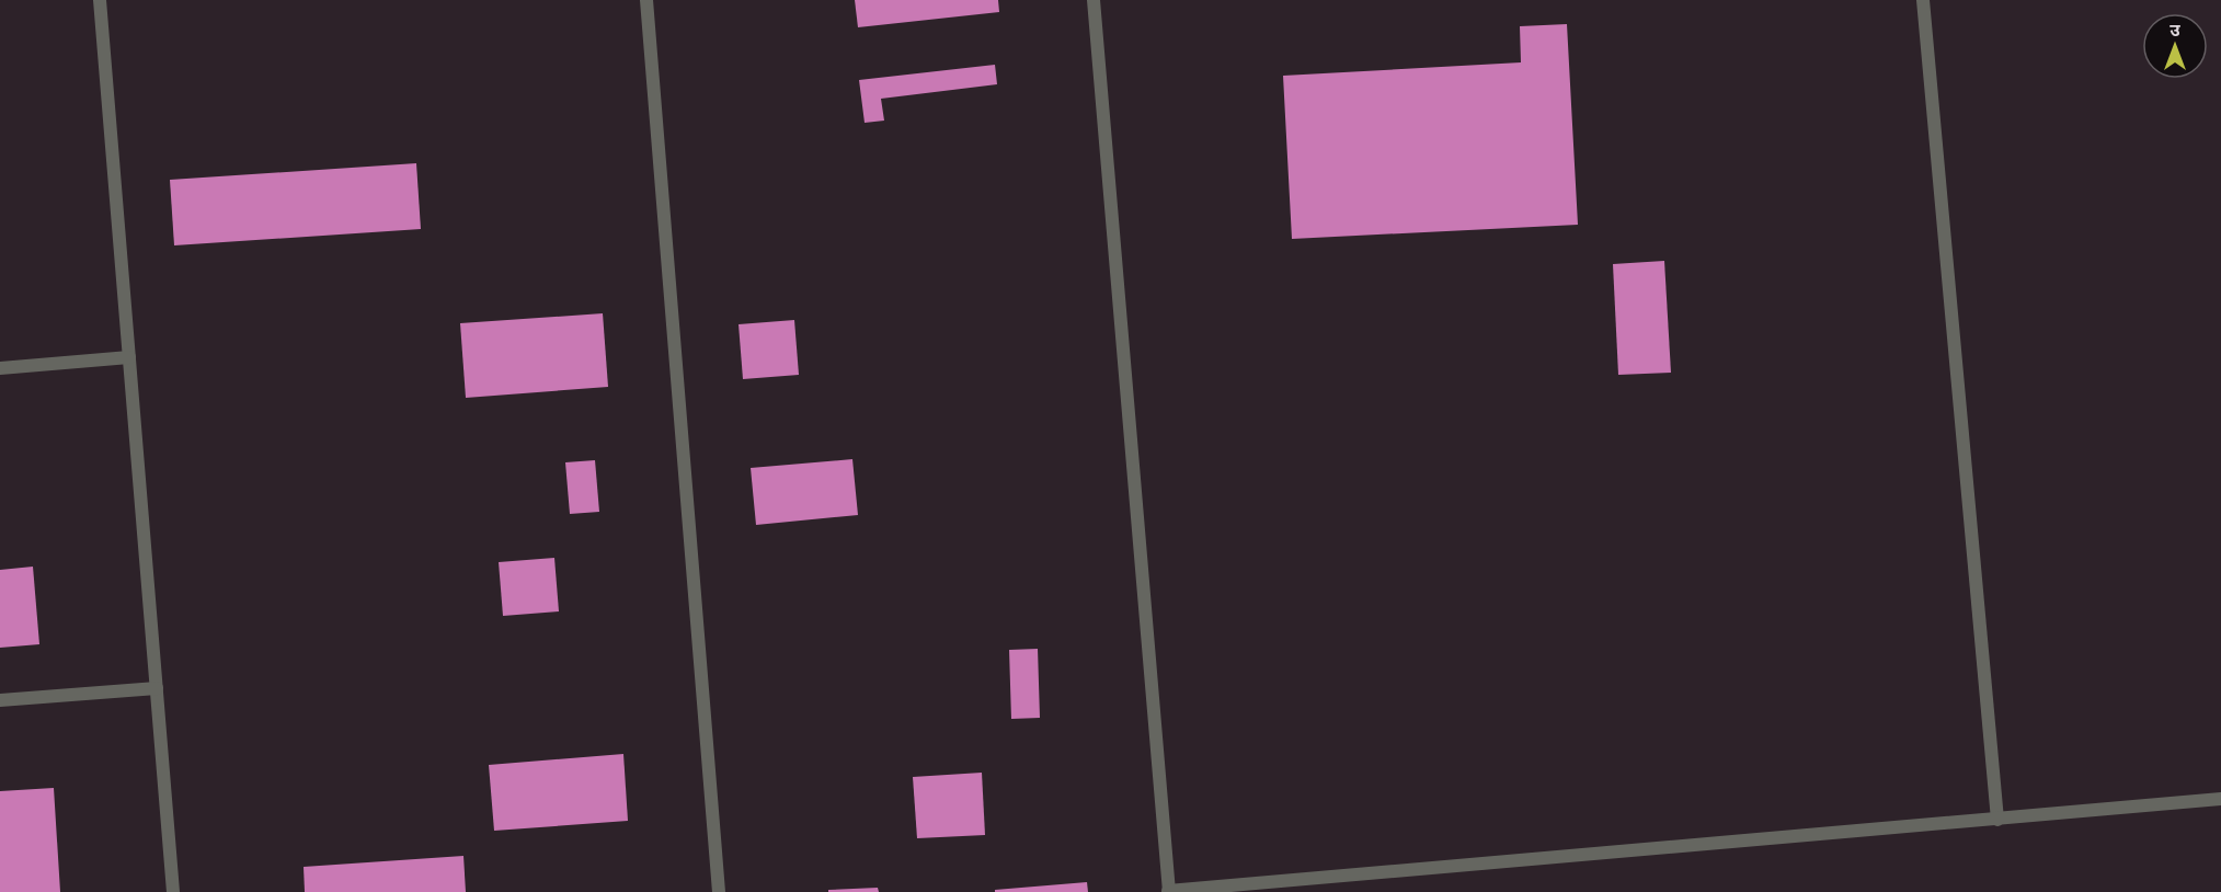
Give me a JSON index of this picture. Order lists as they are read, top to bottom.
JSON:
{
  "north": "top"
}
